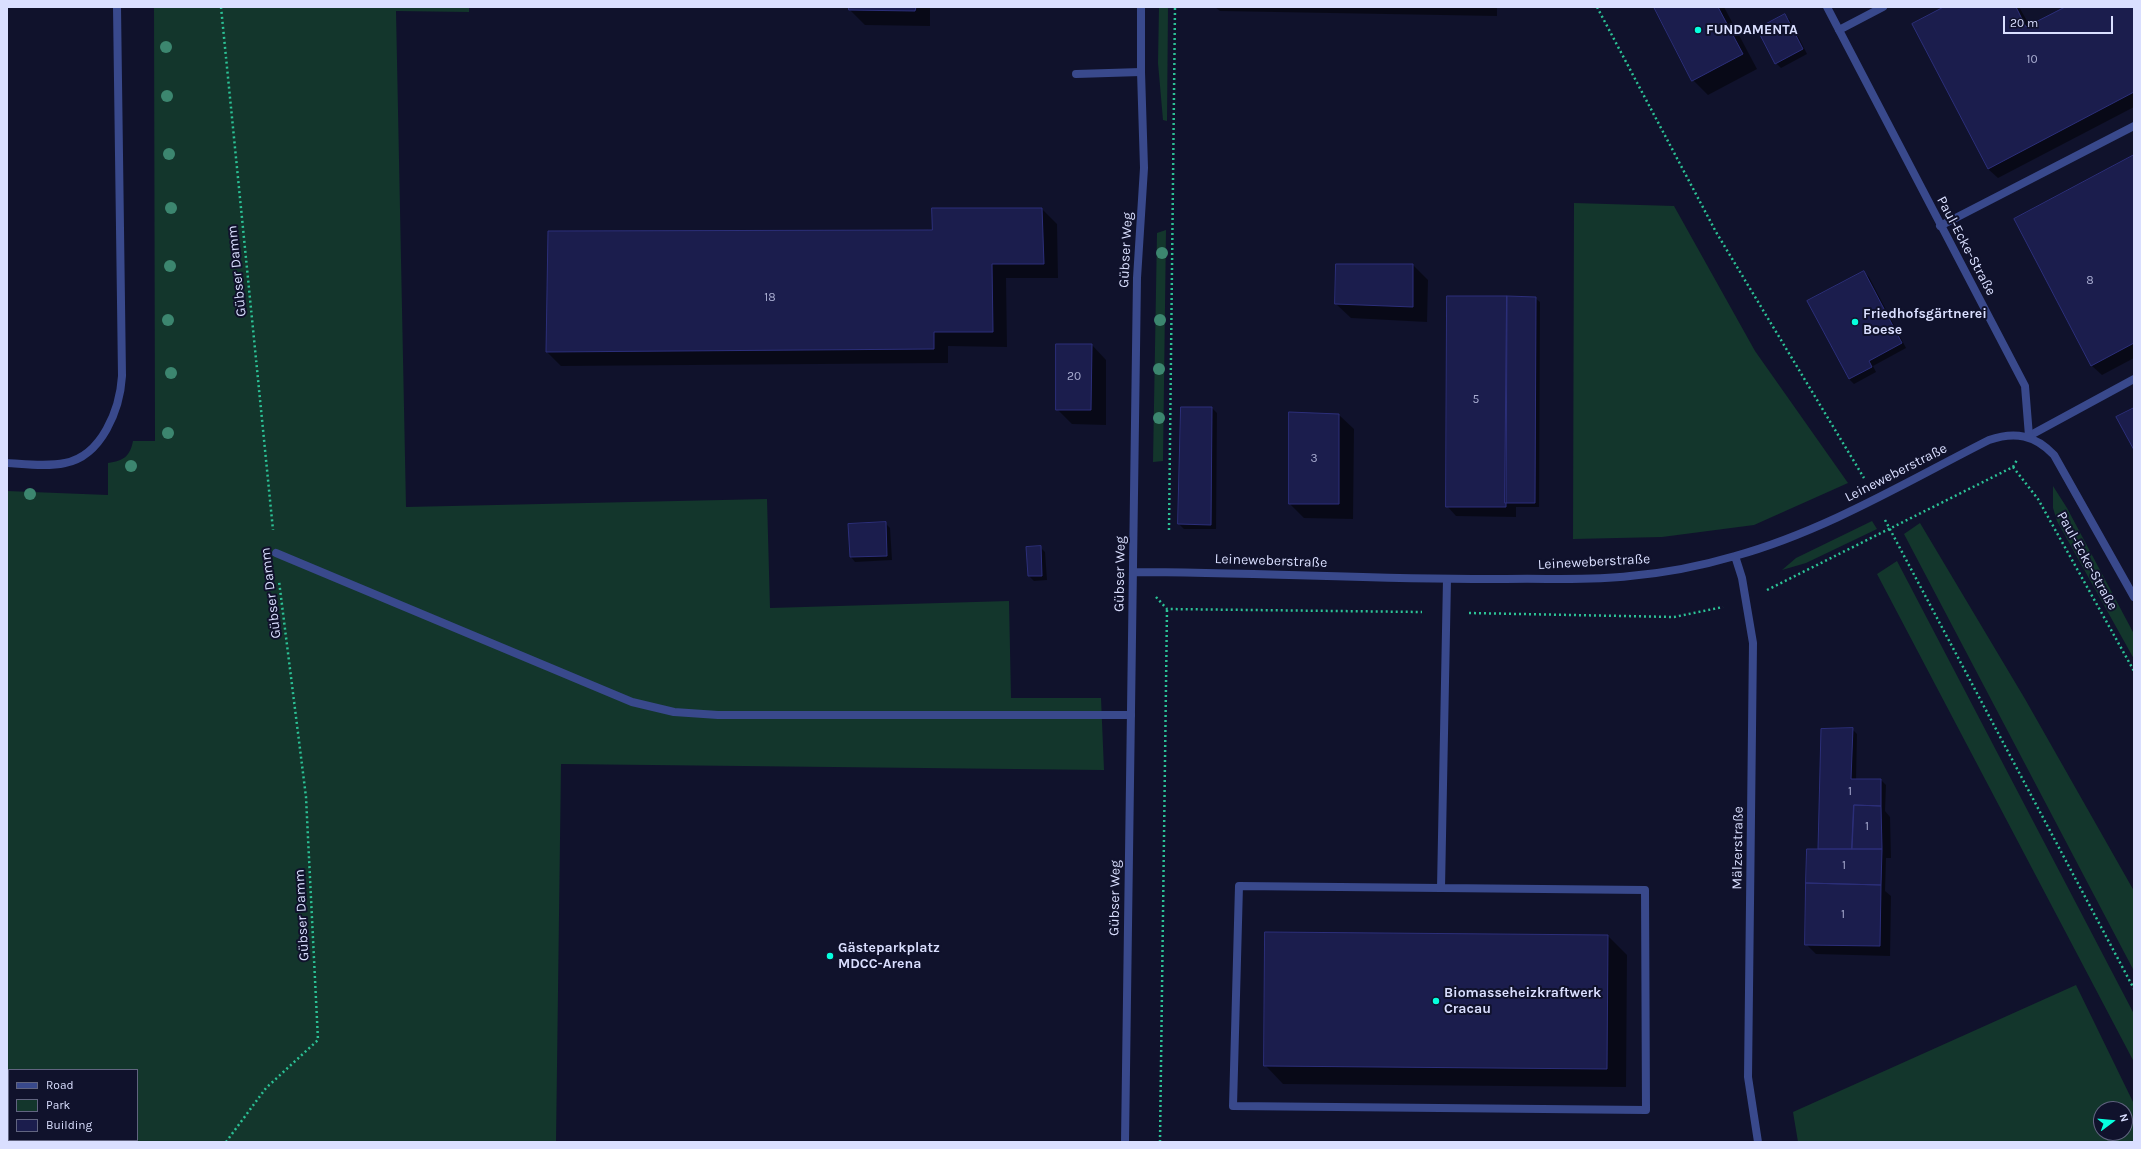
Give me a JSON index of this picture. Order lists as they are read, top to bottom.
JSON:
{
  "streets": {
    "street": [
      "Paul-Ecke-Straße",
      "Gübser Weg",
      "Leineweberstraße",
      "Mälzerstraße"
    ],
    "path": ["Gübser Damm"]
  },
  "crossings": [
    ["Paul-Ecke-Straße", "Leineweberstraße"],
    ["Gübser Weg", "Leineweberstraße"],
    ["Leineweberstraße", "Mälzerstraße"]
  ],
  "places": [
    "FUNDAMENTA",
    "Friedhofsgärtnerei Boese",
    "Gästeparkplatz MDCC-Arena",
    "Biomasseheizkraftwerk Cracau"
  ],
  "house_numbers": [
    "10",
    "8",
    "18",
    "20",
    "5",
    "3",
    "1",
    "1",
    "1",
    "1"
  ],
  "legend": ["Road", "Park", "Building"],
  "scale_bar": "20 m",
  "north": "right"
}
